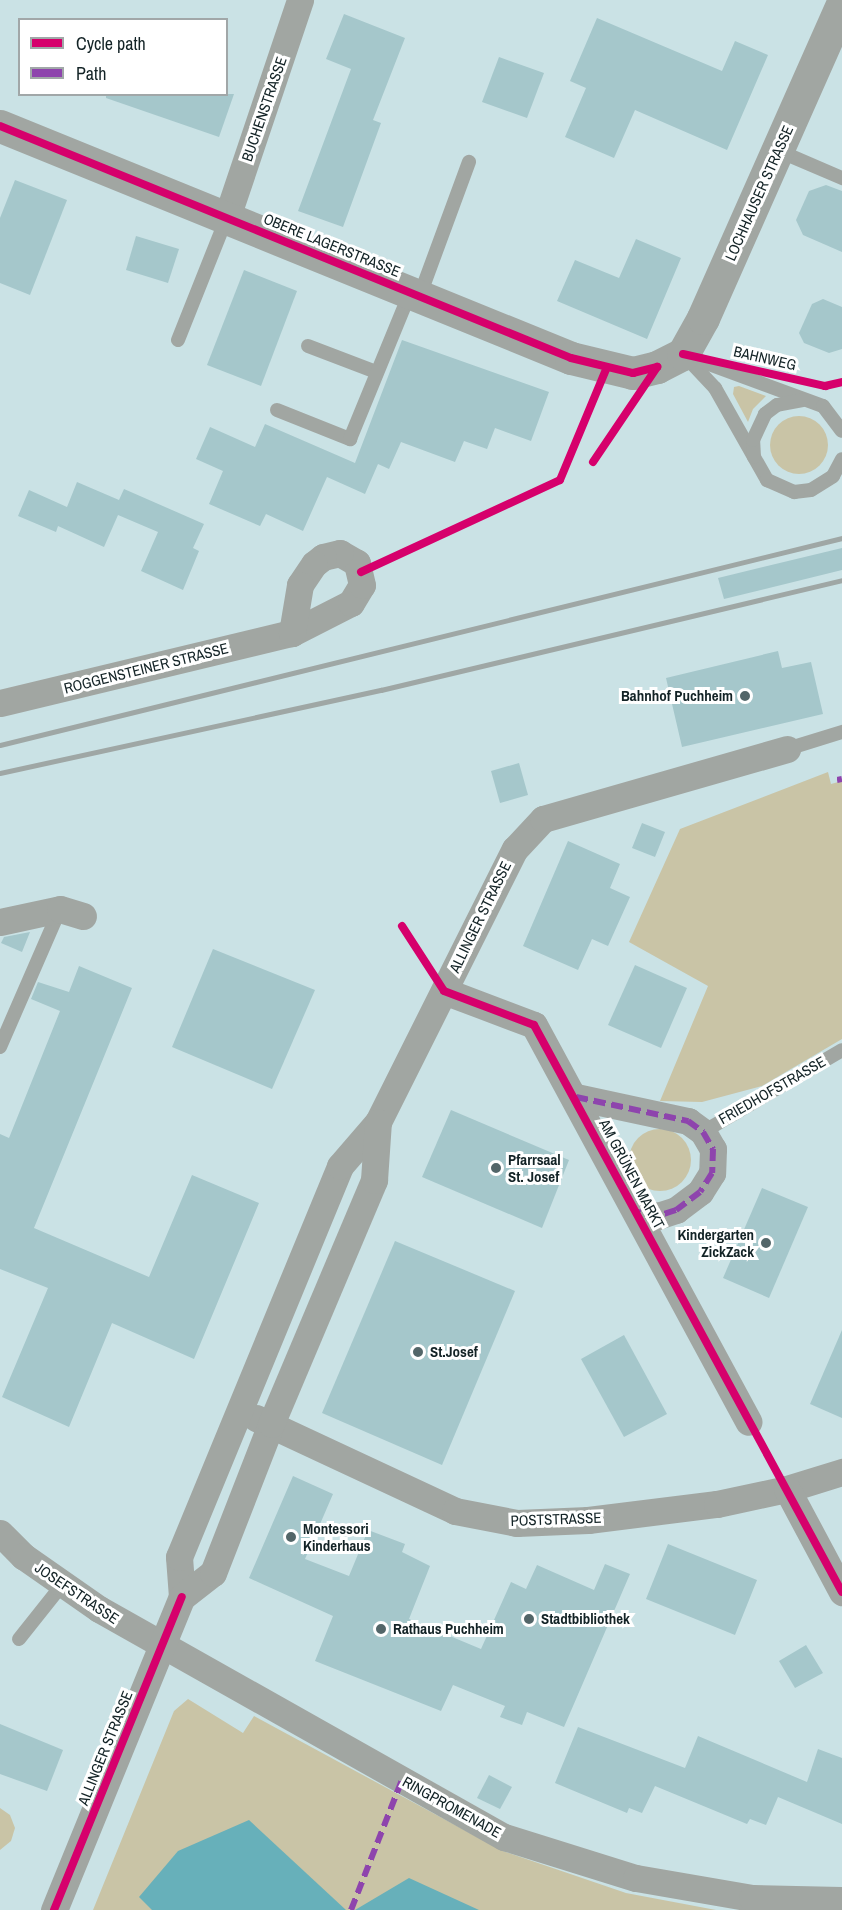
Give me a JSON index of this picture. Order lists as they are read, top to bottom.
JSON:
{
  "streets": {
    "street": [
      "BUCHENSTRASSE",
      "LOCHHAUSER STRASSE",
      "OBERE LAGERSTRASSE",
      "ROGGENSTEINER STRASSE",
      "ALLINGER STRASSE",
      "FRIEDHOFSTRASSE",
      "AM GRÜNEN MARKT",
      "POSTSTRASSE",
      "JOSEFSTRASSE",
      "RINGPROMENADE"
    ],
    "cycle path": ["BAHNWEG"]
  },
  "crossings": [
    ["BUCHENSTRASSE", "OBERE LAGERSTRASSE"],
    ["LOCHHAUSER STRASSE", "OBERE LAGERSTRASSE"],
    ["ALLINGER STRASSE", "AM GRÜNEN MARKT"],
    ["ALLINGER STRASSE", "POSTSTRASSE"],
    ["ALLINGER STRASSE", "JOSEFSTRASSE"],
    ["ALLINGER STRASSE", "RINGPROMENADE"],
    ["FRIEDHOFSTRASSE", "AM GRÜNEN MARKT"],
    ["JOSEFSTRASSE", "RINGPROMENADE"]
  ],
  "places": [
    "Bahnhof Puchheim",
    "Pfarrsaal St. Josef",
    "Kindergarten ZickZack",
    "St.Josef",
    "Montessori Kinderhaus",
    "Stadtbibliothek",
    "Rathaus Puchheim"
  ],
  "legend": ["Cycle path", "Path"]
}
